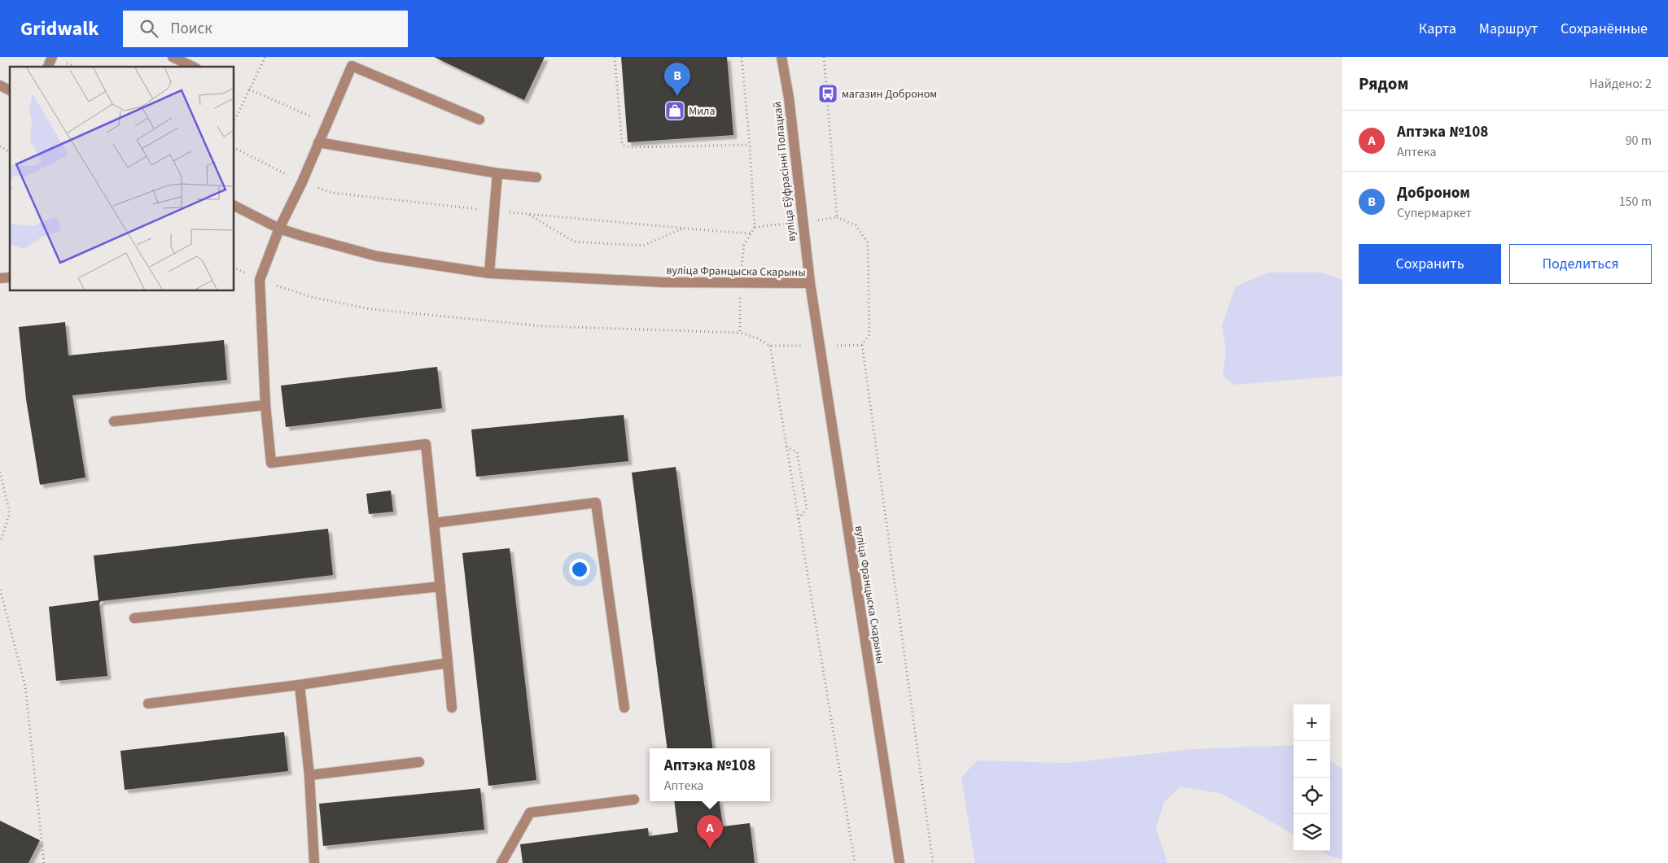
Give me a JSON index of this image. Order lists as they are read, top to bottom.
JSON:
{
  "streets": {
    "street": ["вуліца Еўфрасінні Полацкай", "вуліца Францыска Скарыны"]
  },
  "crossings": [
    ["вуліца Еўфрасінні Полацкай", "вуліца Францыска Скарыны"]
  ],
  "places": {
    "bus stop": ["магазин Доброном"],
    "shop": ["Мила"]
  },
  "page": {
    "header": "Gridwalk",
    "search": "Поиск",
    "nav": ["Карта", "Маршрут", "Сохранённые"],
    "heading": ["Рядом", "Найдено: 2"],
    "pins": ["B", "A"],
    "list": [
      {
        "mark": "A",
        "name": "Аптэка №108",
        "note": "Аптека",
        "value": "90 m"
      },
      {
        "mark": "B",
        "name": "Доброном",
        "note": "Супермаркет",
        "value": "150 m"
      }
    ],
    "buttons": ["Сохранить", "Поделиться"],
    "map_buttons": ["+", "−"],
    "popup": ["Аптэка №108", "Аптека"]
  }
}
